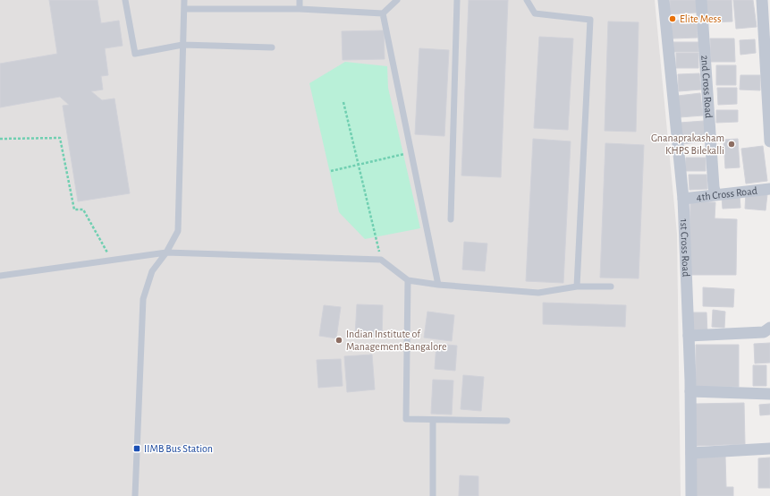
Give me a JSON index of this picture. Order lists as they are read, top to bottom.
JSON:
{
  "streets": {
    "street": ["2nd Cross Road", "4th Cross Road", "1st Cross Road"]
  },
  "crossings": [
    ["2nd Cross Road", "4th Cross Road"],
    ["4th Cross Road", "1st Cross Road"]
  ],
  "places": {
    "other": ["Elite Mess", "Gnanaprakasham KHPS Bilekalli", "Indian Institute of Management Bangalore"],
    "transit": ["IIMB Bus Station"]
  }
}
